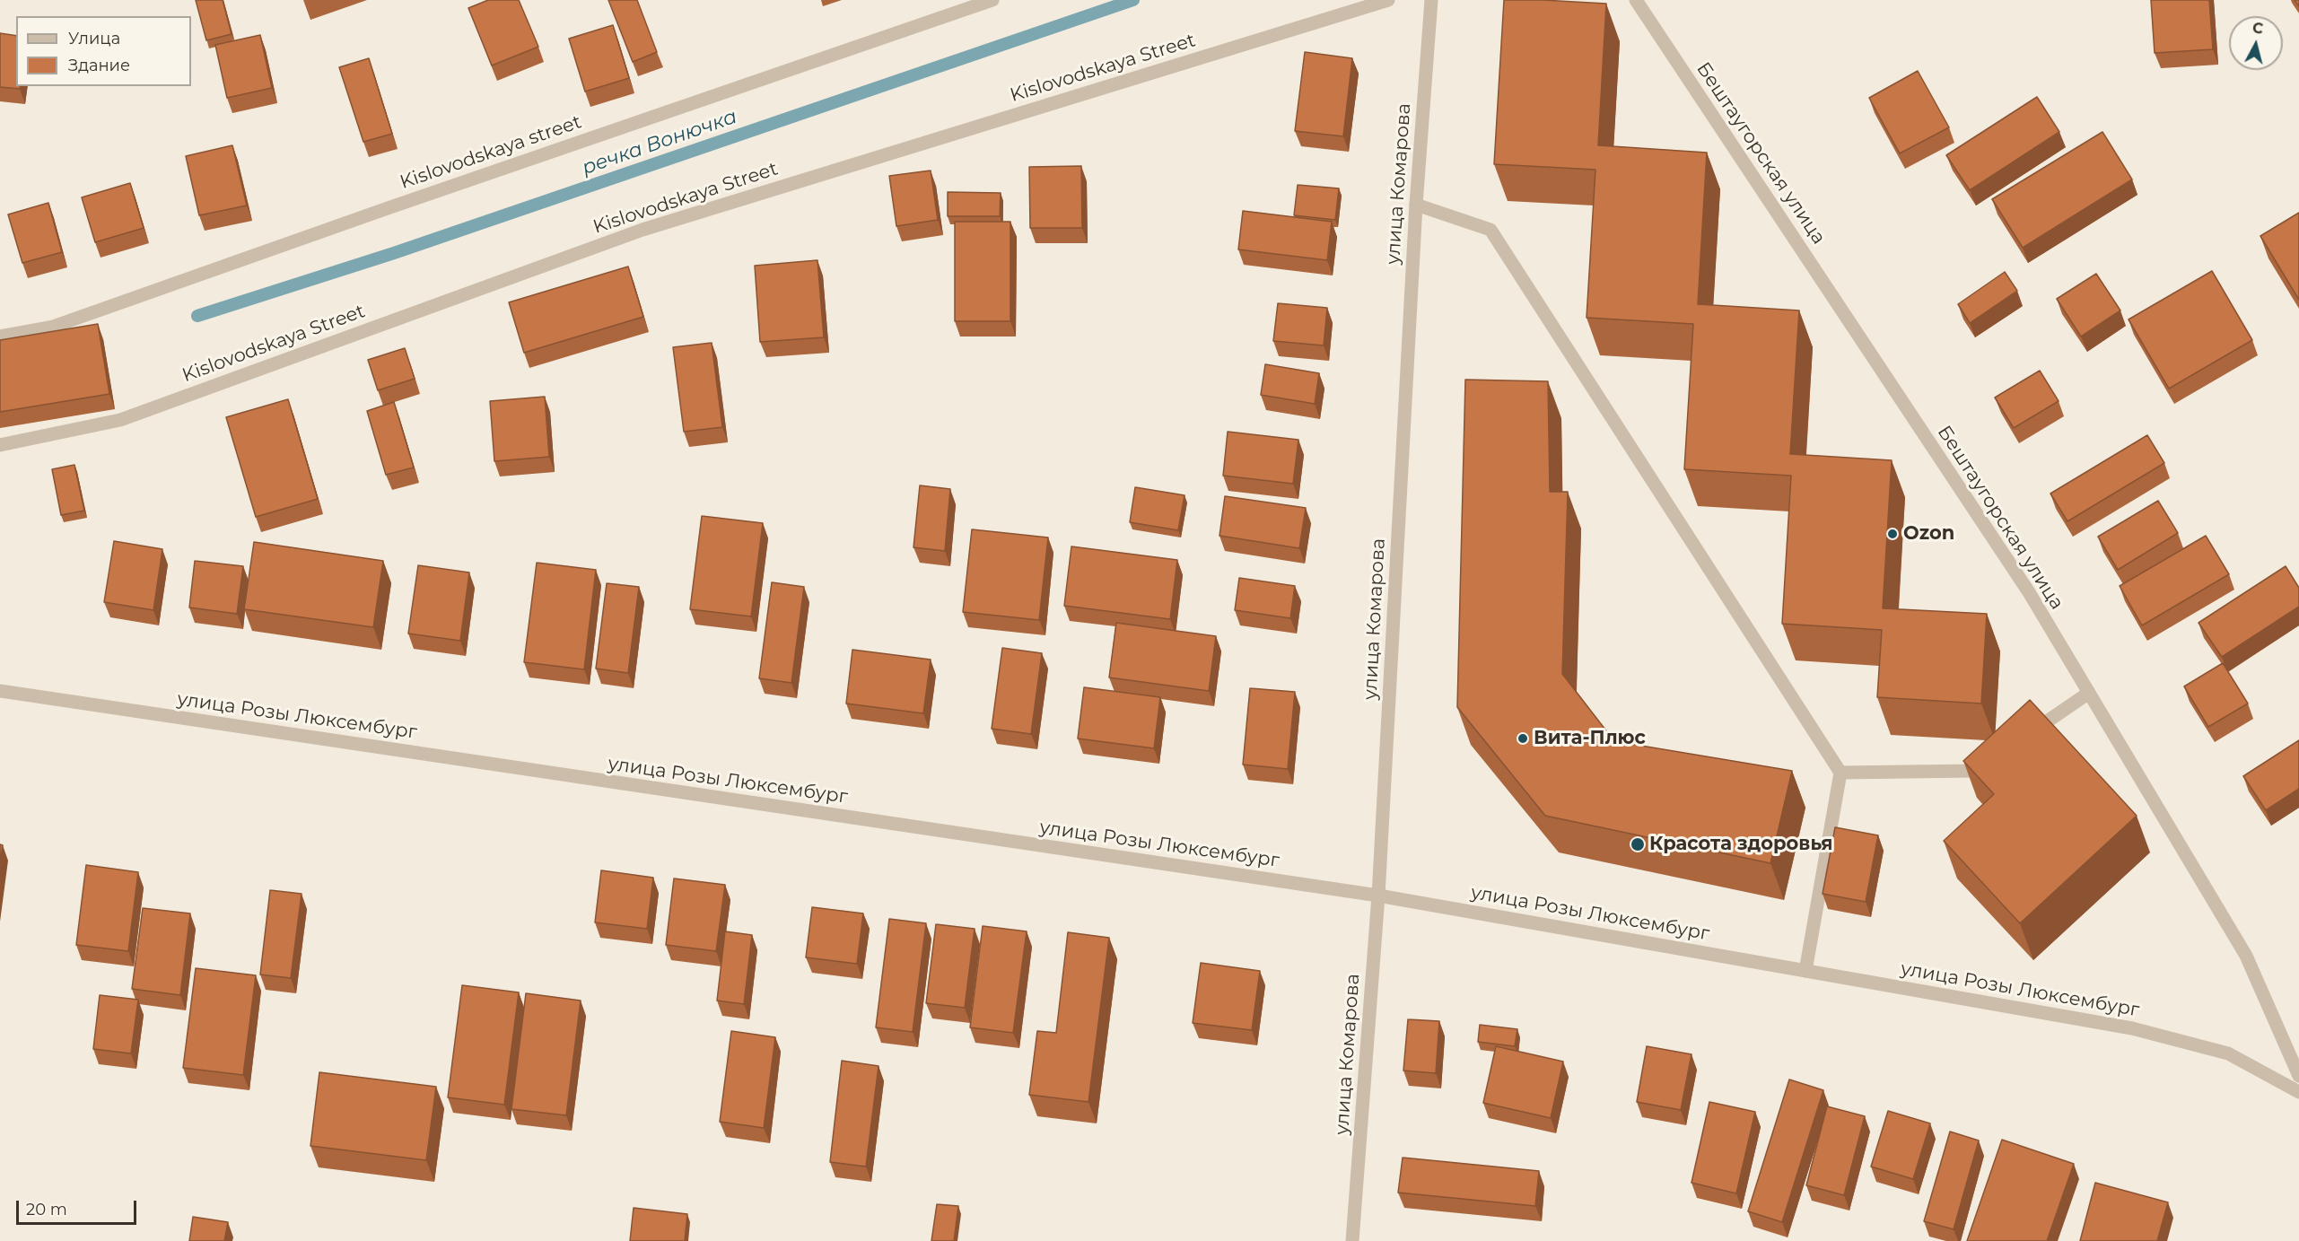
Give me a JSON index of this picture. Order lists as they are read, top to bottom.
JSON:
{
  "streets": {
    "street": [
      "Kislovodskaya Street",
      "Kislovodskaya street",
      "Бештаугорская улица",
      "улица Комарова",
      "улица Розы Люксембург"
    ]
  },
  "crossings": [
    ["улица Комарова", "улица Розы Люксембург"]
  ],
  "water": ["речка Вонючка"],
  "places": ["Ozon", "Вита-Плюс", "Красота здоровья"],
  "legend": ["Улица", "Здание"],
  "scale_bar": "20 m",
  "north": "top"
}
